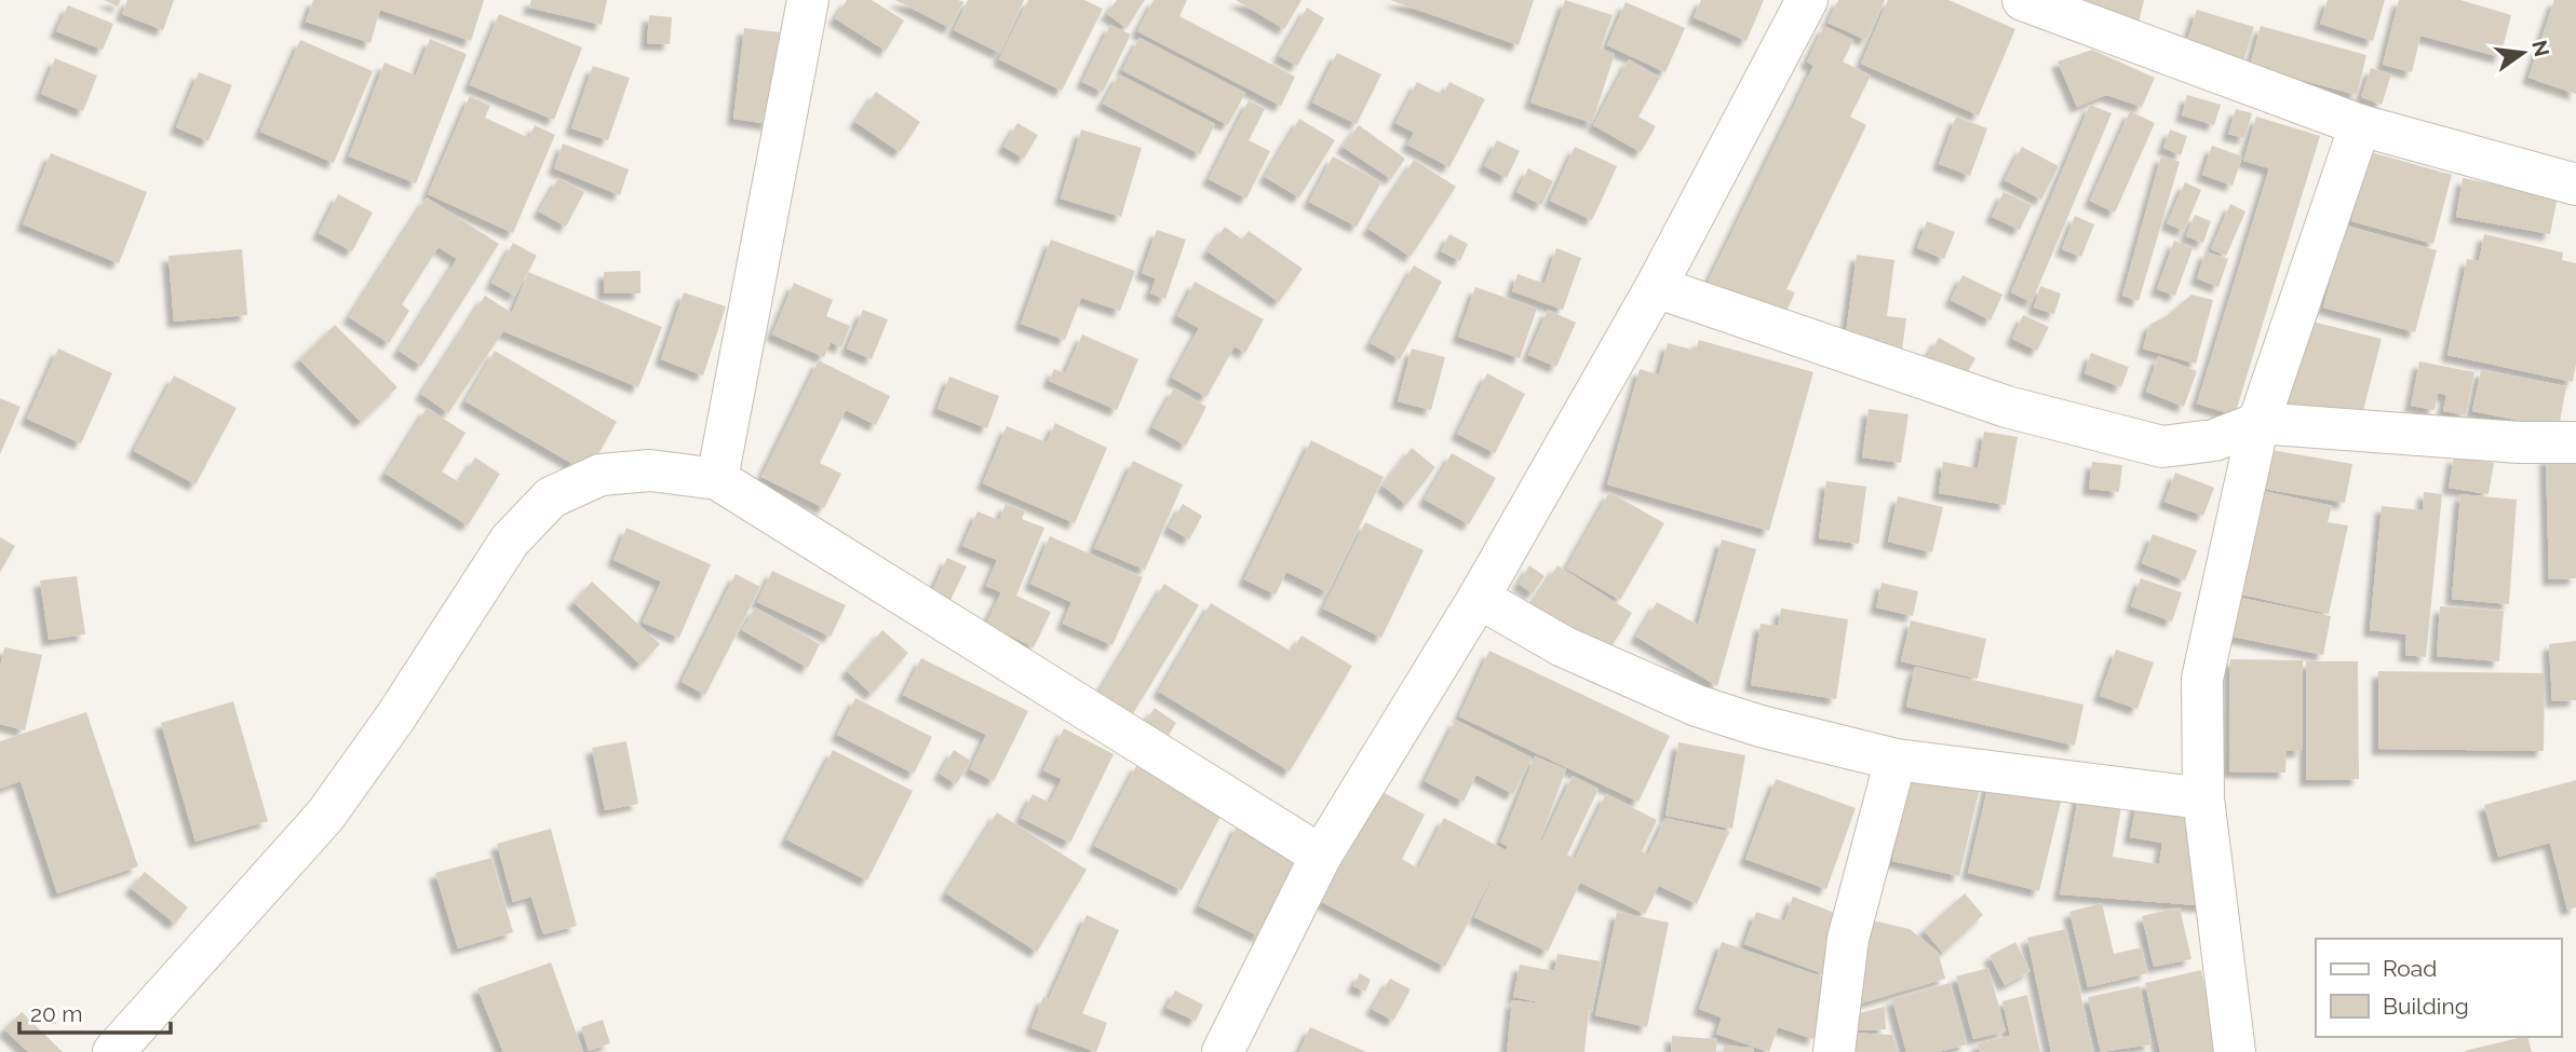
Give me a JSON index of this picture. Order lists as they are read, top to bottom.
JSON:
{
  "legend": ["Road", "Building"],
  "scale_bar": "20 m",
  "north": "right"
}
